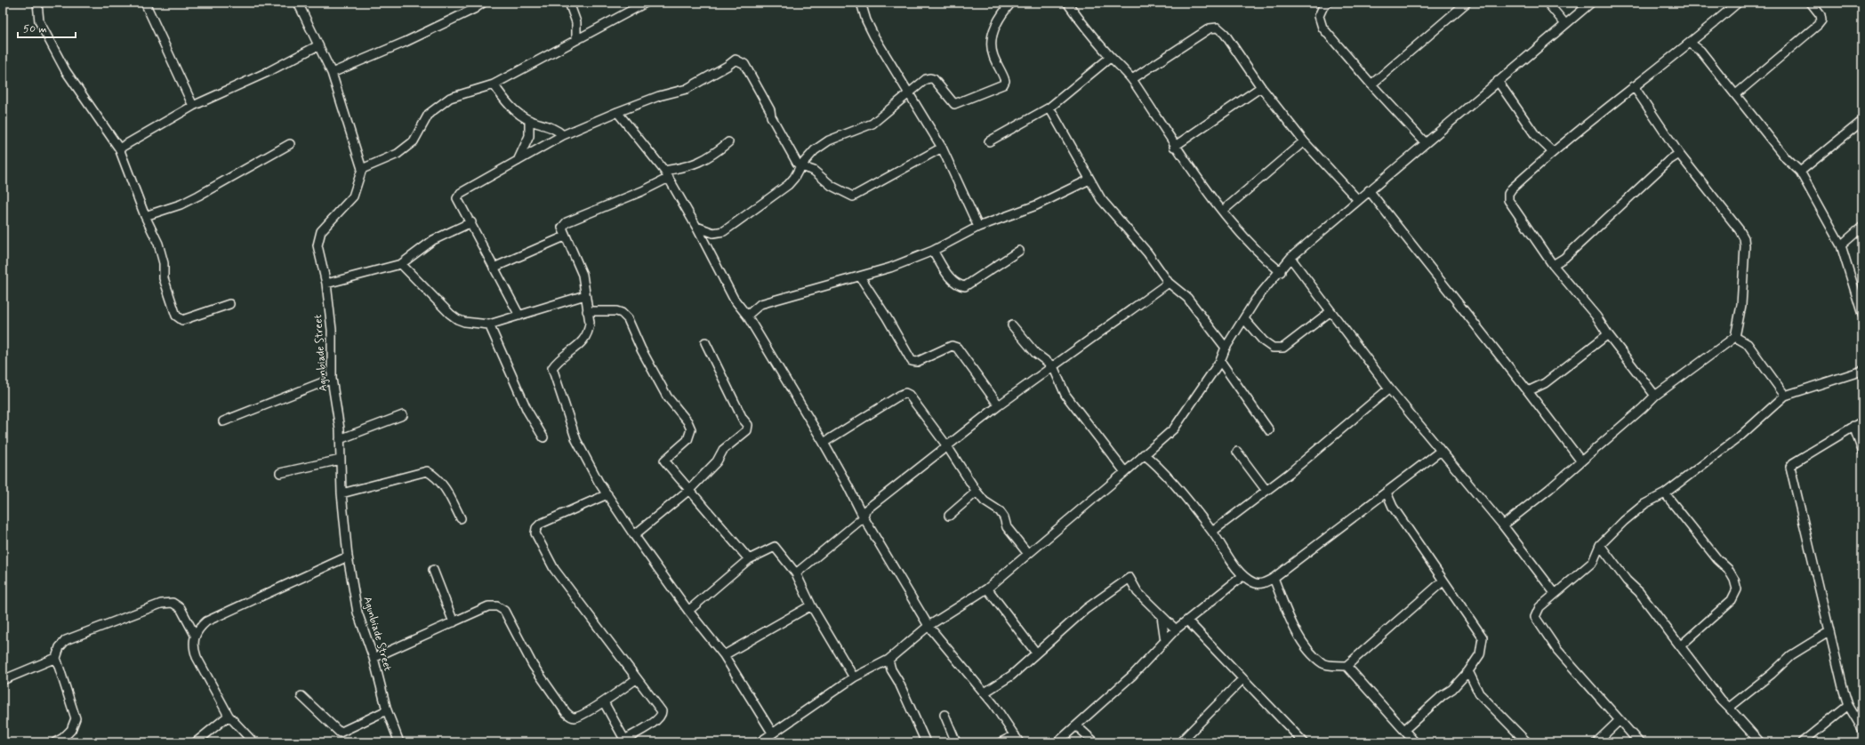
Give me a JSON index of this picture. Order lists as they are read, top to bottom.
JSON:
{
  "streets": {
    "street": ["Agunbiade Street"]
  },
  "scale_bar": "50 m"
}
